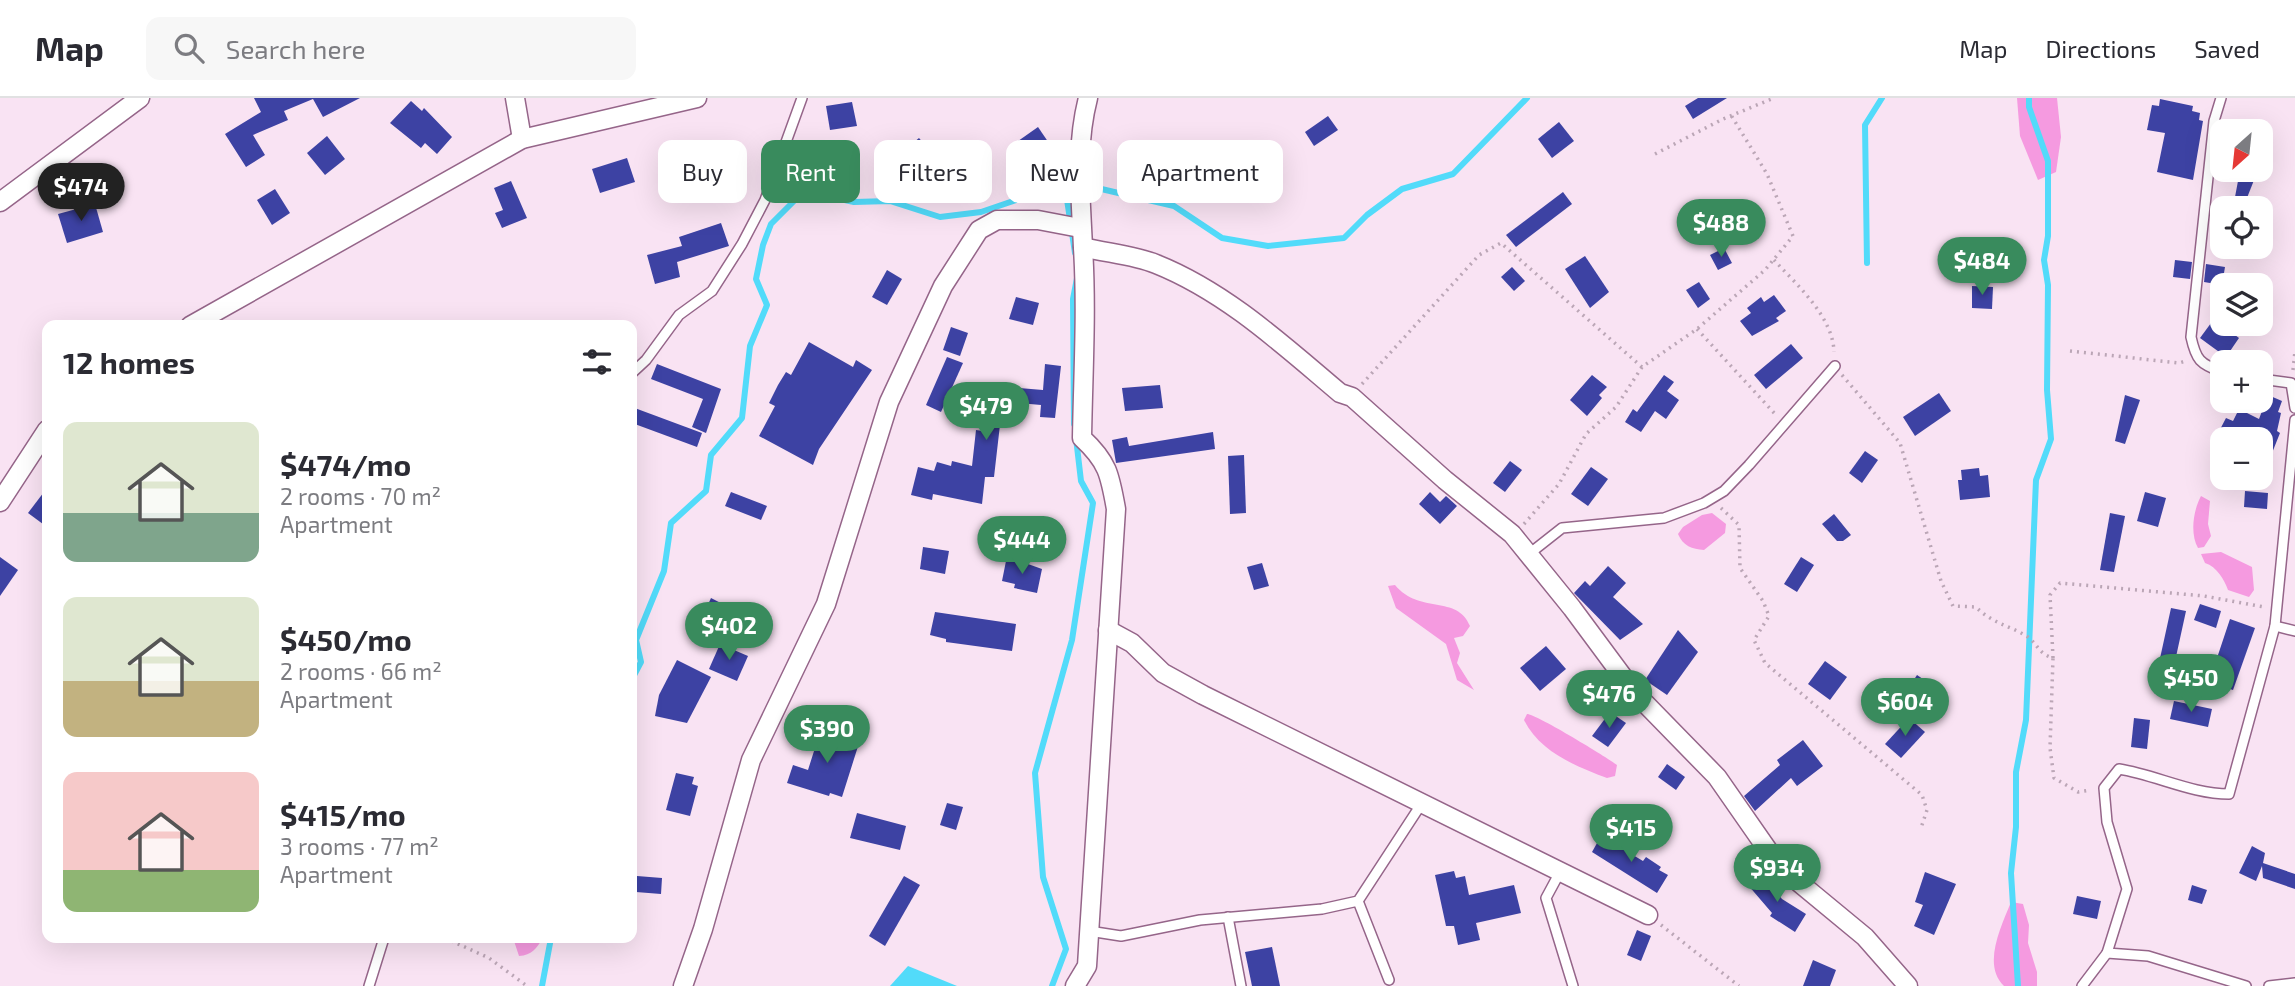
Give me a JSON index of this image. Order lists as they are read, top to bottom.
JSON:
{
  "north": "bottom left",
  "page": {
    "header": "Map",
    "search": "Search here",
    "nav": ["Map", "Directions", "Saved"],
    "map_buttons": ["+", "−"],
    "chip": [
      "Buy",
      "Rent",
      "Filters",
      "New",
      "Apartment"
    ],
    "price": [
      "$474",
      "$488",
      "$484",
      "$479",
      "$444",
      "$402",
      "$450",
      "$476",
      "$604",
      "$390",
      "$415",
      "$934"
    ],
    "heading": "12 homes",
    "list": [
      {
        "name": "$474/mo",
        "note": "2 rooms · 70 m² · Apartment"
      },
      {
        "name": "$450/mo",
        "note": "2 rooms · 66 m² · Apartment"
      },
      {
        "name": "$415/mo",
        "note": "3 rooms · 77 m² · Apartment"
      }
    ]
  }
}
